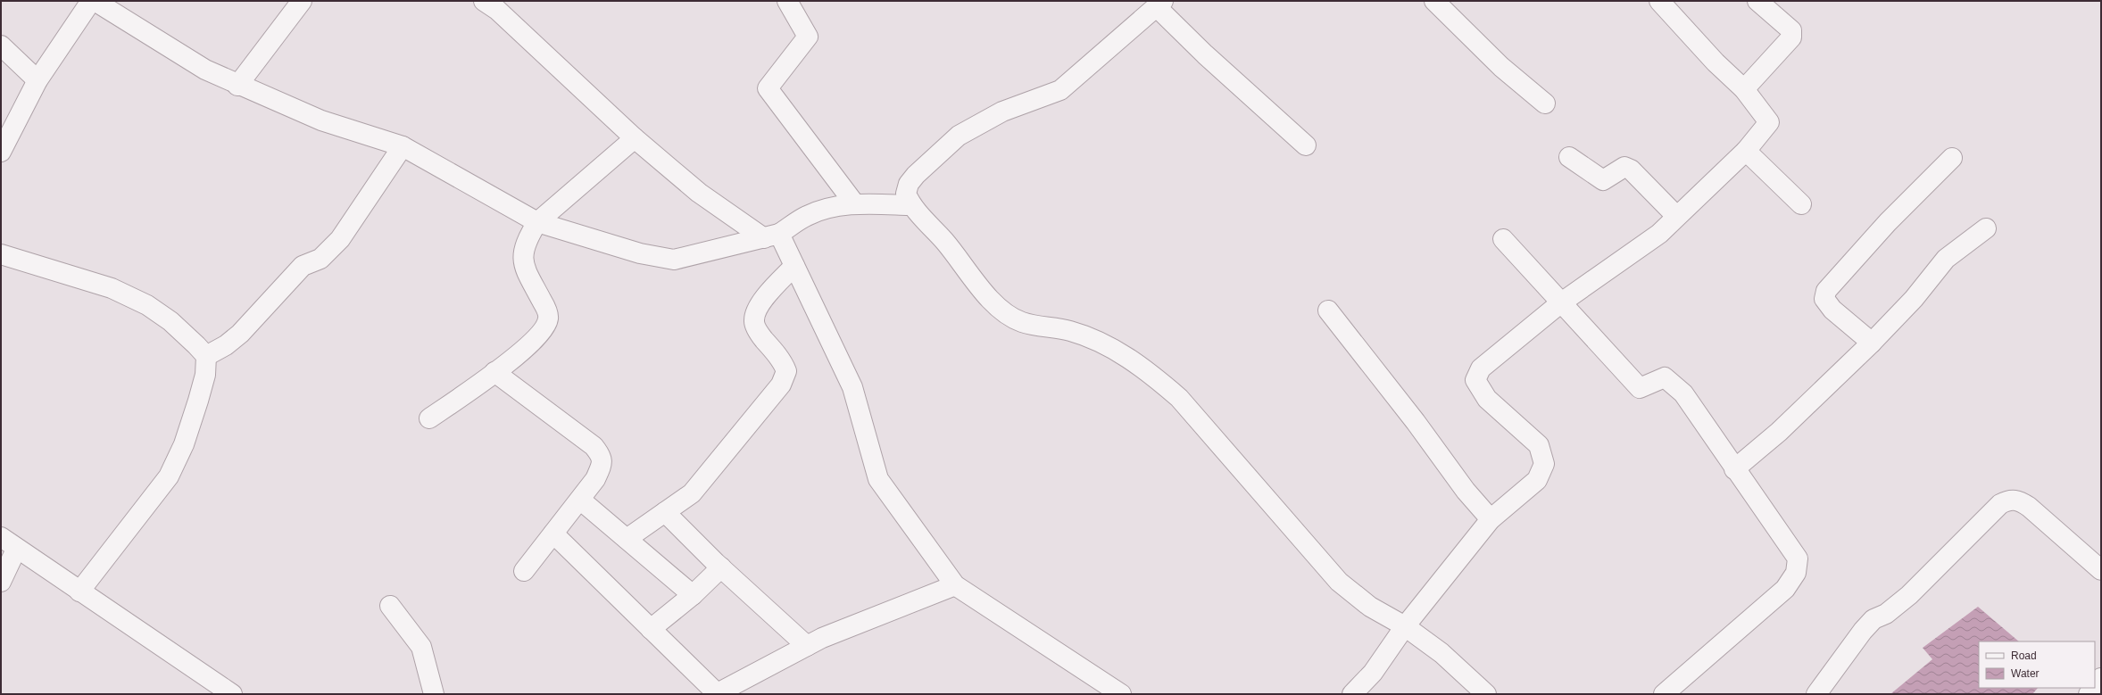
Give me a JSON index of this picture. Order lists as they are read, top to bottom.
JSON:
{
  "legend": ["Road", "Water"]
}
